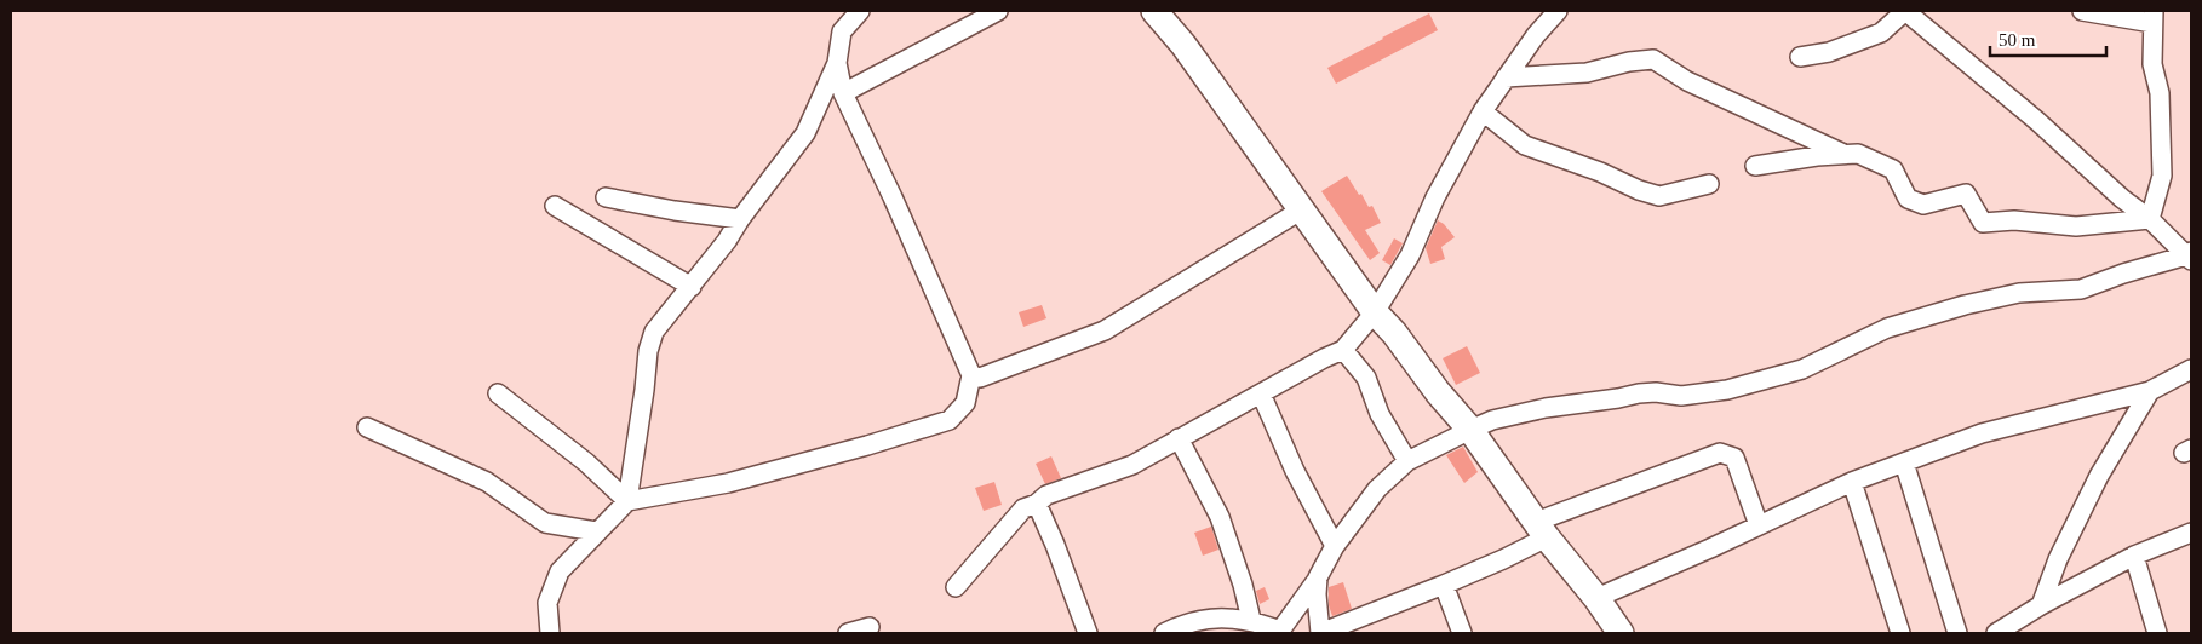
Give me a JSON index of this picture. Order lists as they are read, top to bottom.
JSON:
{
  "scale_bar": "50 m"
}
